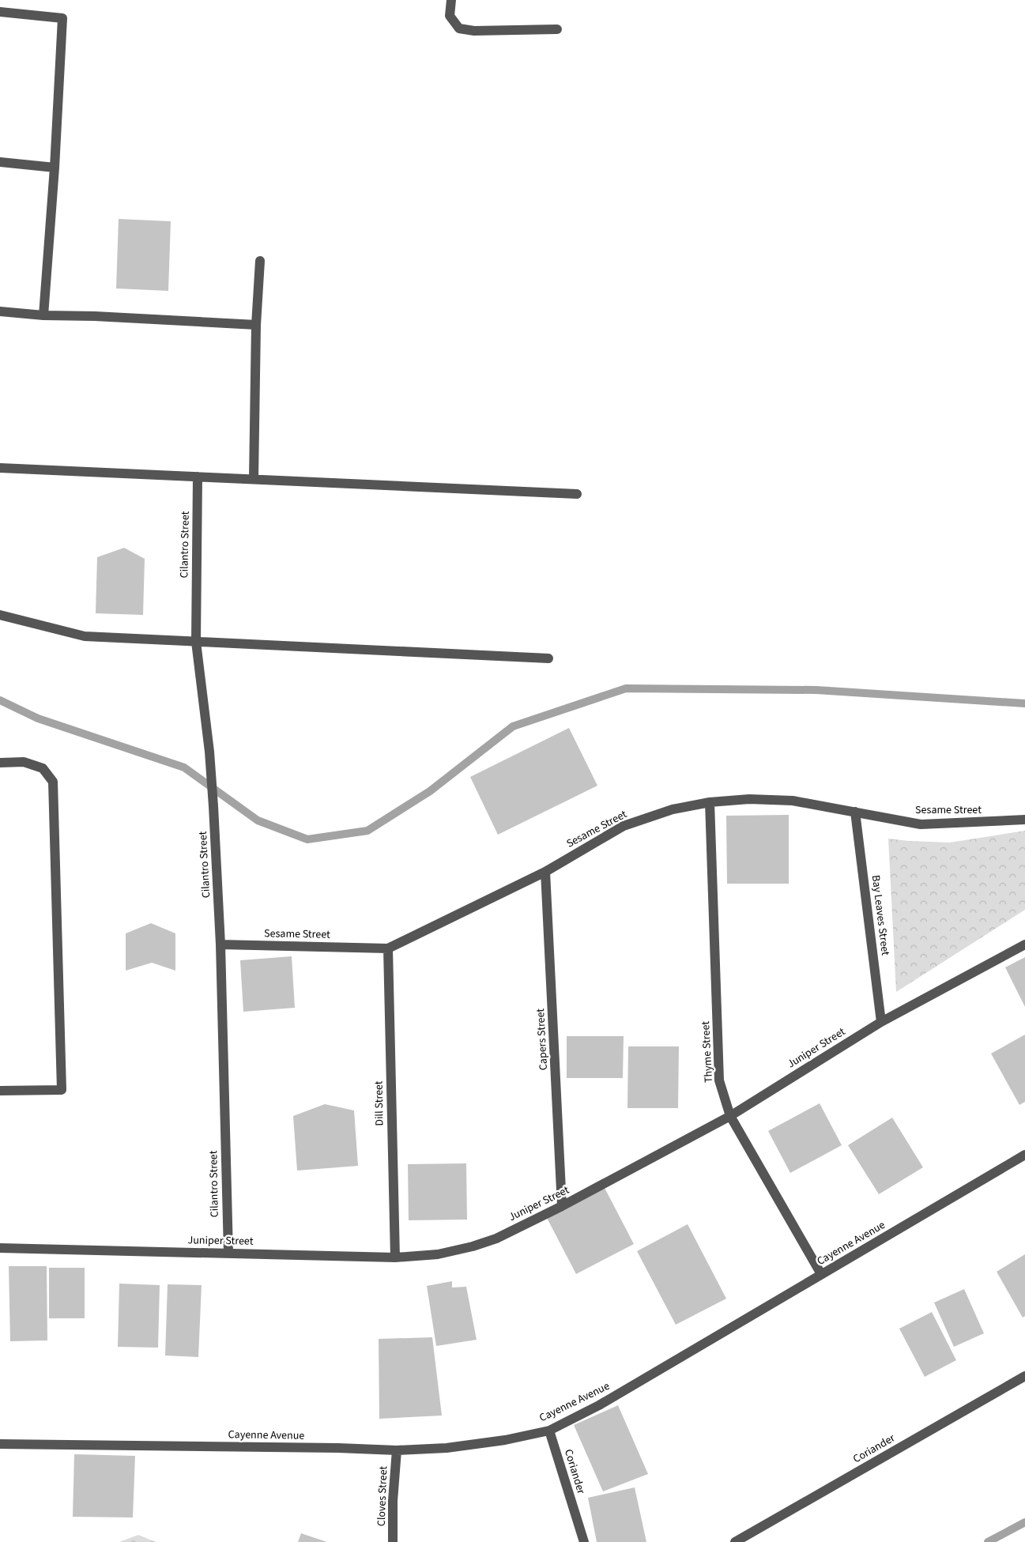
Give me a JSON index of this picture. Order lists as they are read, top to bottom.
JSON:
{
  "streets": {
    "street": [
      "Cilantro Street",
      "Sesame Street",
      "Bay Leaves Street",
      "Capers Street",
      "Juniper Street",
      "Thyme Street",
      "Dill Street",
      "Cayenne Avenue",
      "Coriander",
      "Cloves Street"
    ]
  },
  "crossings": [
    ["Cilantro Street", "Sesame Street"],
    ["Cilantro Street", "Juniper Street"],
    ["Sesame Street", "Bay Leaves Street"],
    ["Sesame Street", "Capers Street"],
    ["Sesame Street", "Thyme Street"],
    ["Sesame Street", "Dill Street"],
    ["Bay Leaves Street", "Juniper Street"],
    ["Capers Street", "Juniper Street"],
    ["Juniper Street", "Thyme Street"],
    ["Juniper Street", "Dill Street"],
    ["Thyme Street", "Cayenne Avenue"],
    ["Cayenne Avenue", "Coriander"],
    ["Cayenne Avenue", "Cloves Street"]
  ]
}
